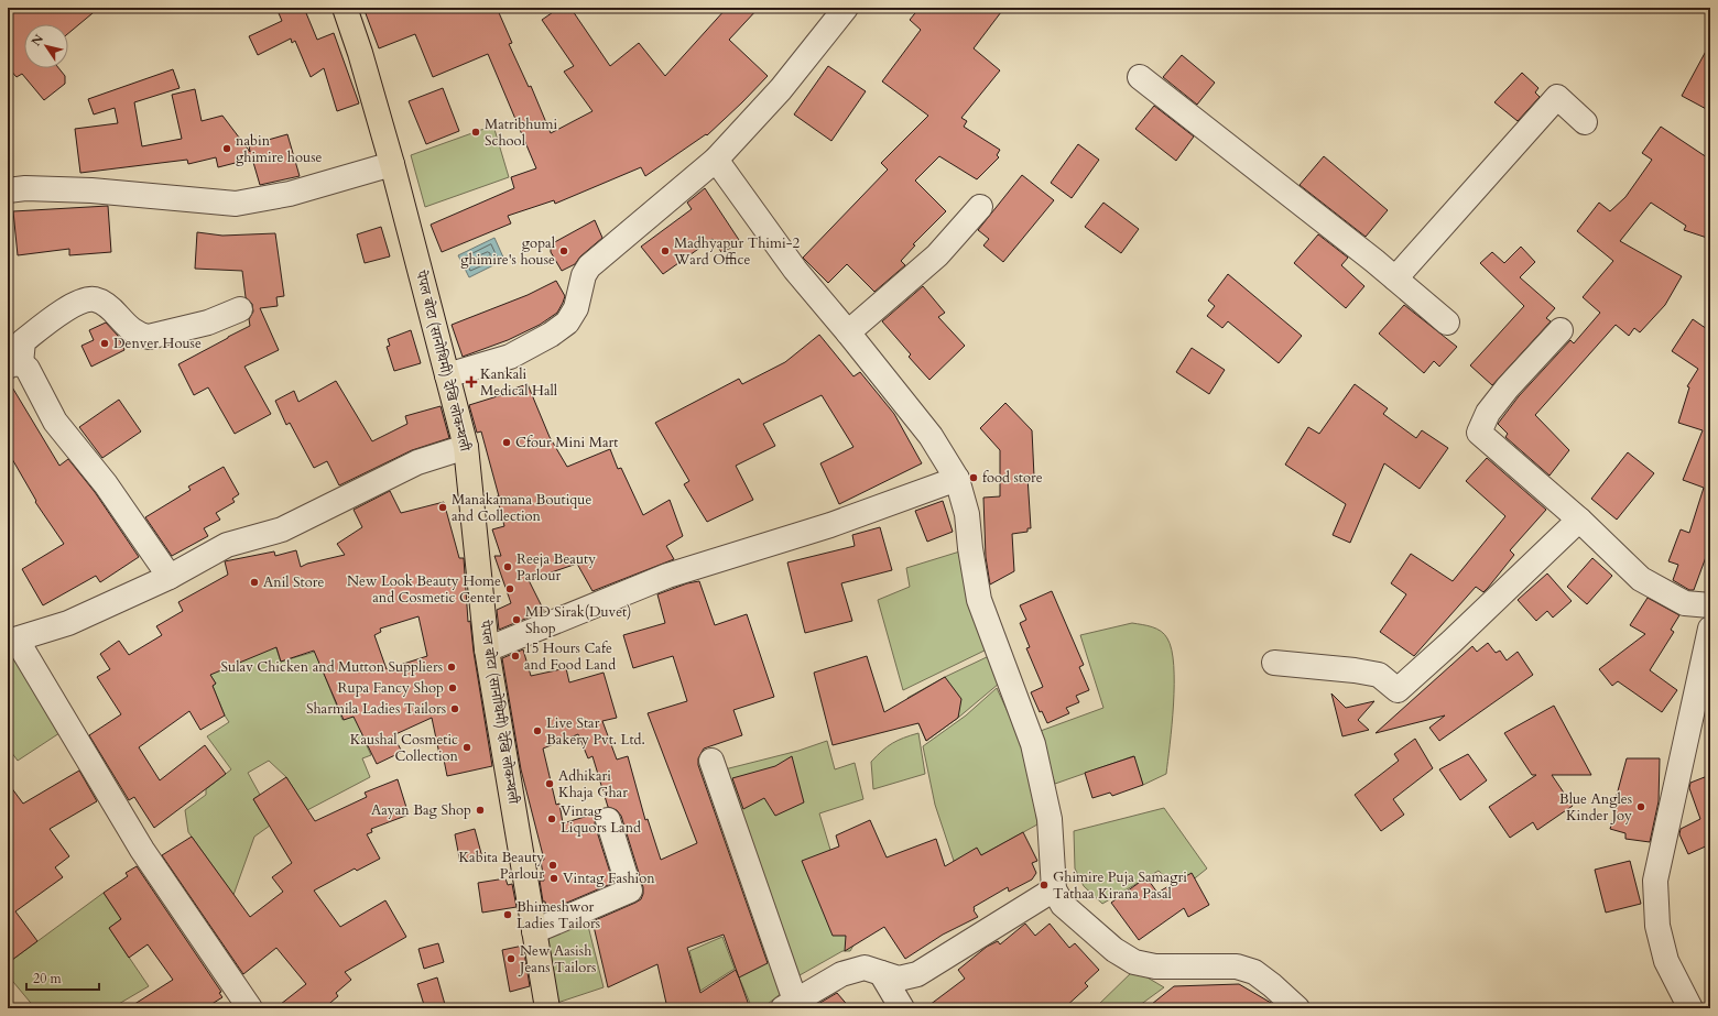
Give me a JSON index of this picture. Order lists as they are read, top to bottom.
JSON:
{
  "streets": {
    "main road": ["पेपल बोटा (सानोथिमी) देखि लोकन्थली"]
  },
  "places": {
    "other": [
      "Matribhumi School",
      "nabin ghimire house",
      "gopal ghimire's house",
      "Madhyapur Thimi-2 Ward Office",
      "Denver House",
      "Cfour Mini Mart",
      "food store",
      "Manakamana Boutique and Collection",
      "Reeja Beauty Parlour",
      "Anil Store",
      "New Look Beauty Home and Cosmetic Center",
      "MD Sirak(Duvet) Shop",
      "15 Hours Cafe and Food Land",
      "Sulav Chicken and Mutton Suppliers",
      "Rupa Fancy Shop",
      "Sharmila Ladies Tailors",
      "Live Star Bakery Pvt. Ltd.",
      "Kaushal Cosmetic Collection",
      "Adhikari Khaja Ghar",
      "Blue Angles Kinder Joy",
      "Aayan Bag Shop",
      "Vintag Liquors Land",
      "Kabita Beauty Parlour",
      "Vintag Fashion",
      "Ghimire Puja Samagri Tathaa Kirana Pasal",
      "Bhimeshwor Ladies Tailors",
      "New Aasish Jeans Tailors"
    ],
    "health": ["Kankali Medical Hall"]
  },
  "scale_bar": "20 m",
  "north": "top left"
}
